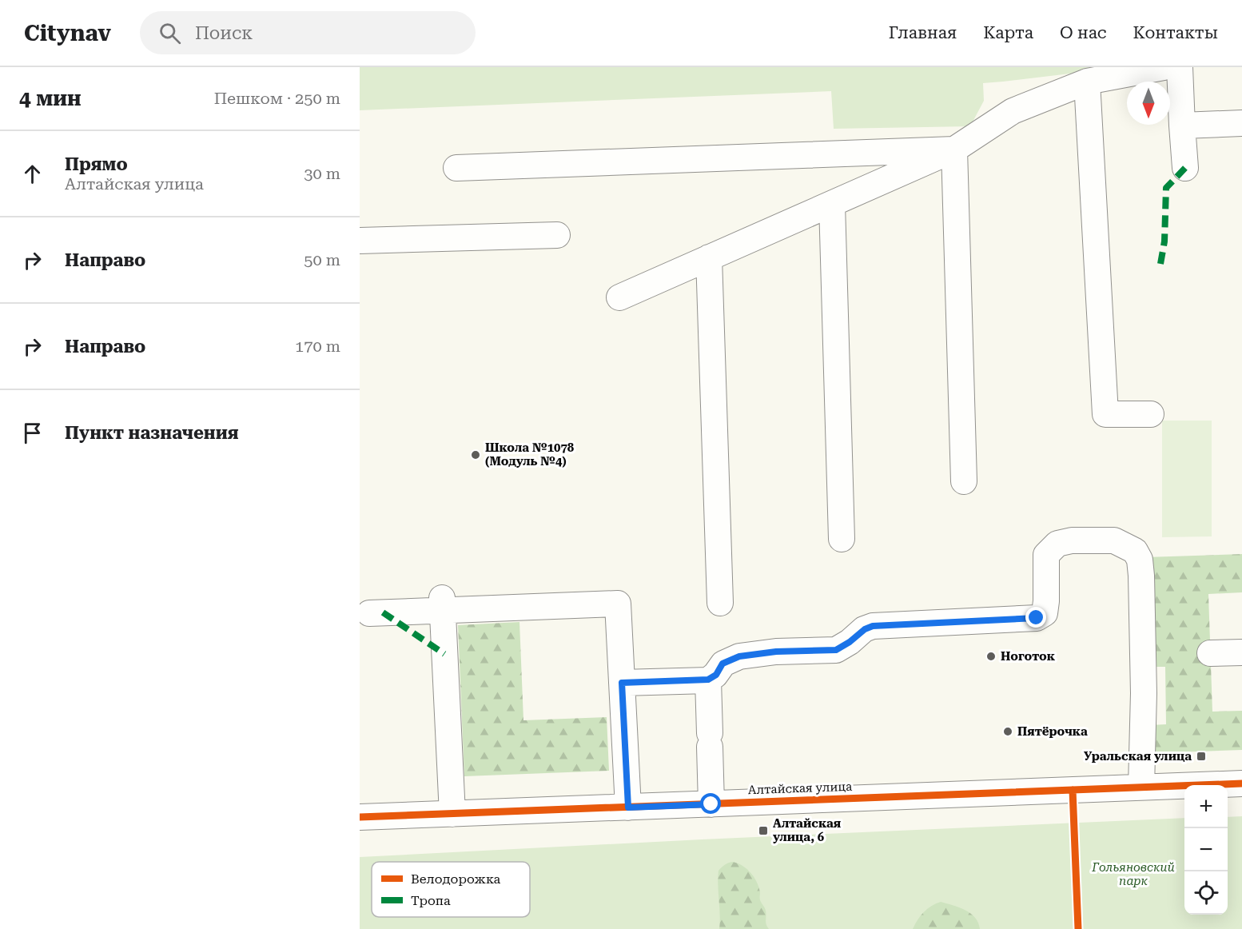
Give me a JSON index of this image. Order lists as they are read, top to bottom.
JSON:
{
  "streets": {
    "street": ["Алтайская улица"]
  },
  "parks": ["Гольяновcкий парк"],
  "places": {
    "other": ["Школа №1078 (Модуль №4)", "Ноготок", "Пятёрочка"],
    "transit": ["Уральская улица", "Алтайская улица, 6"]
  },
  "legend": ["Велодорожка", "Тропа"],
  "north": "bottom",
  "page": {
    "header": "Citynav",
    "search": "Поиск",
    "nav": [
      "Главная",
      "Карта",
      "О нас",
      "Контакты"
    ],
    "heading": ["4 мин", "Пешком · 250 m"],
    "list": [
      ["Прямо", "Алтайская улица", "30 m"],
      ["Направо", "50 m"],
      ["Направо", "170 m"],
      "Пункт назначения"
    ],
    "map_buttons": ["+", "−"]
  }
}
